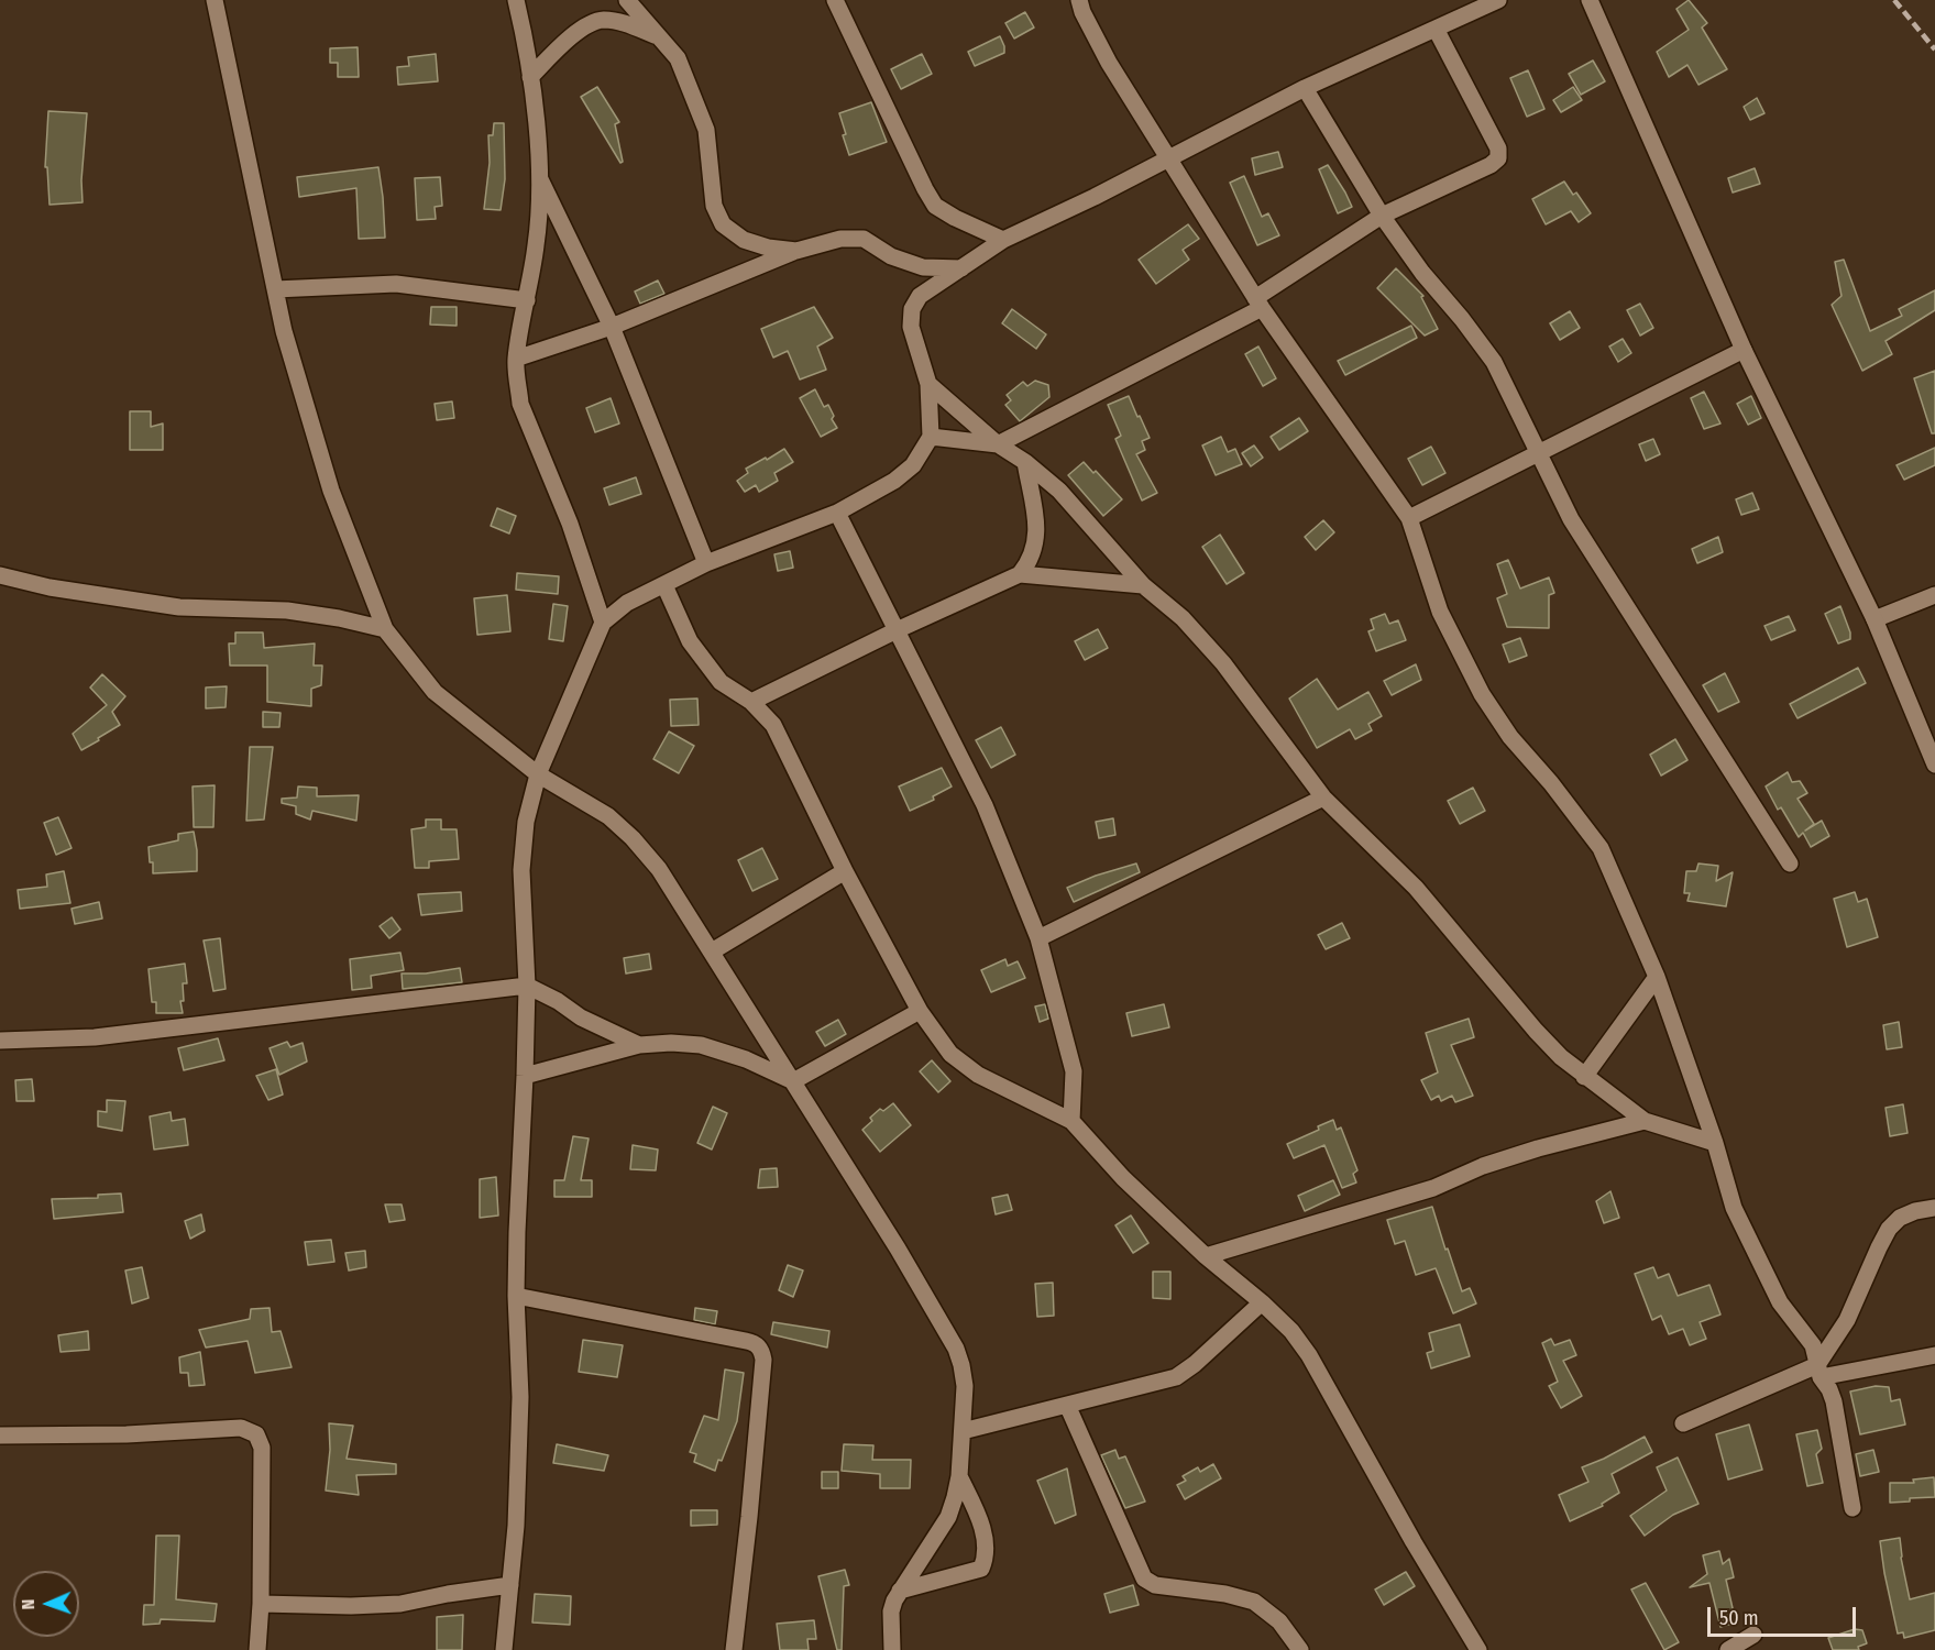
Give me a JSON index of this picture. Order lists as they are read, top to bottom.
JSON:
{
  "scale_bar": "50 m",
  "north": "left"
}
